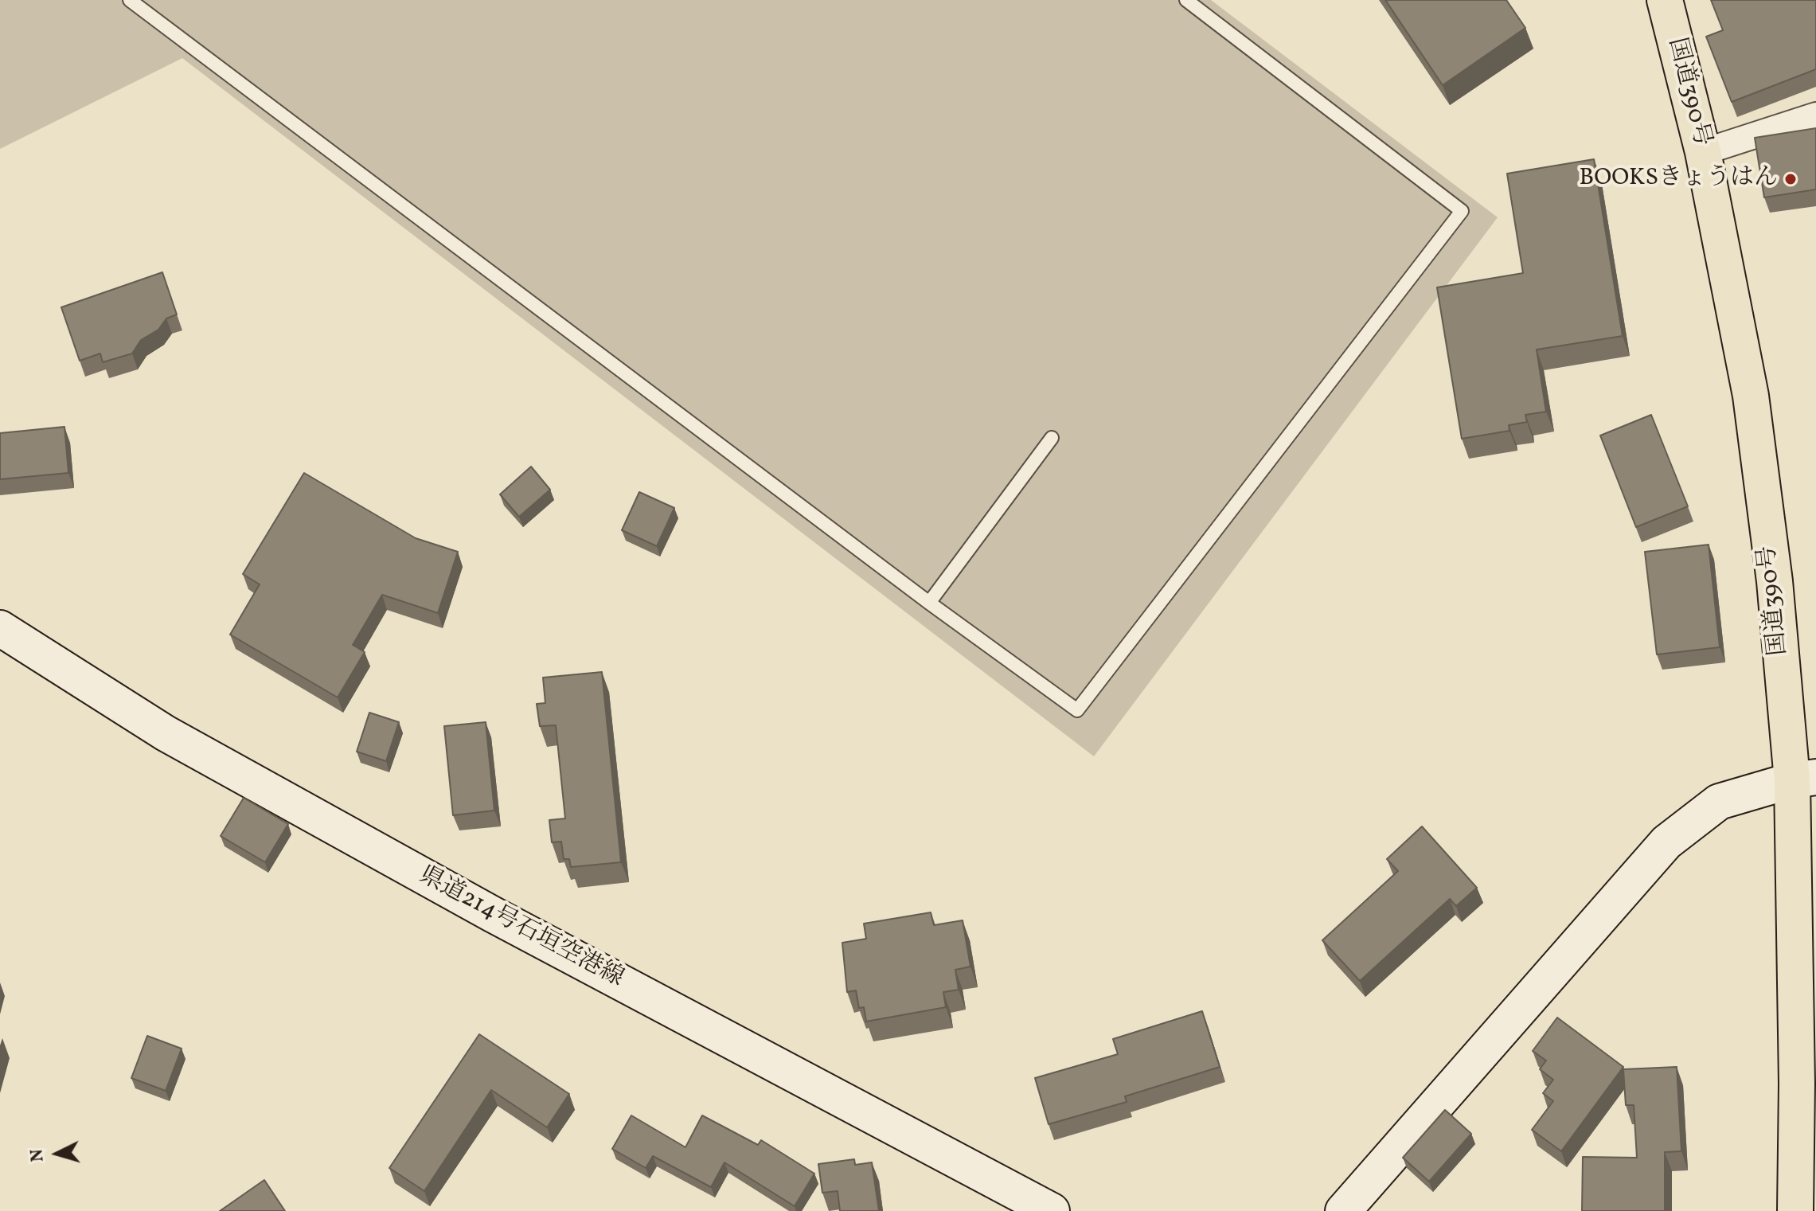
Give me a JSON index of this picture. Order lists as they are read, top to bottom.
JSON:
{
  "streets": {
    "highway": ["国道390号"],
    "main road": ["県道214号石垣空港線"]
  },
  "places": ["BOOKSきょうはん"],
  "north": "left"
}
